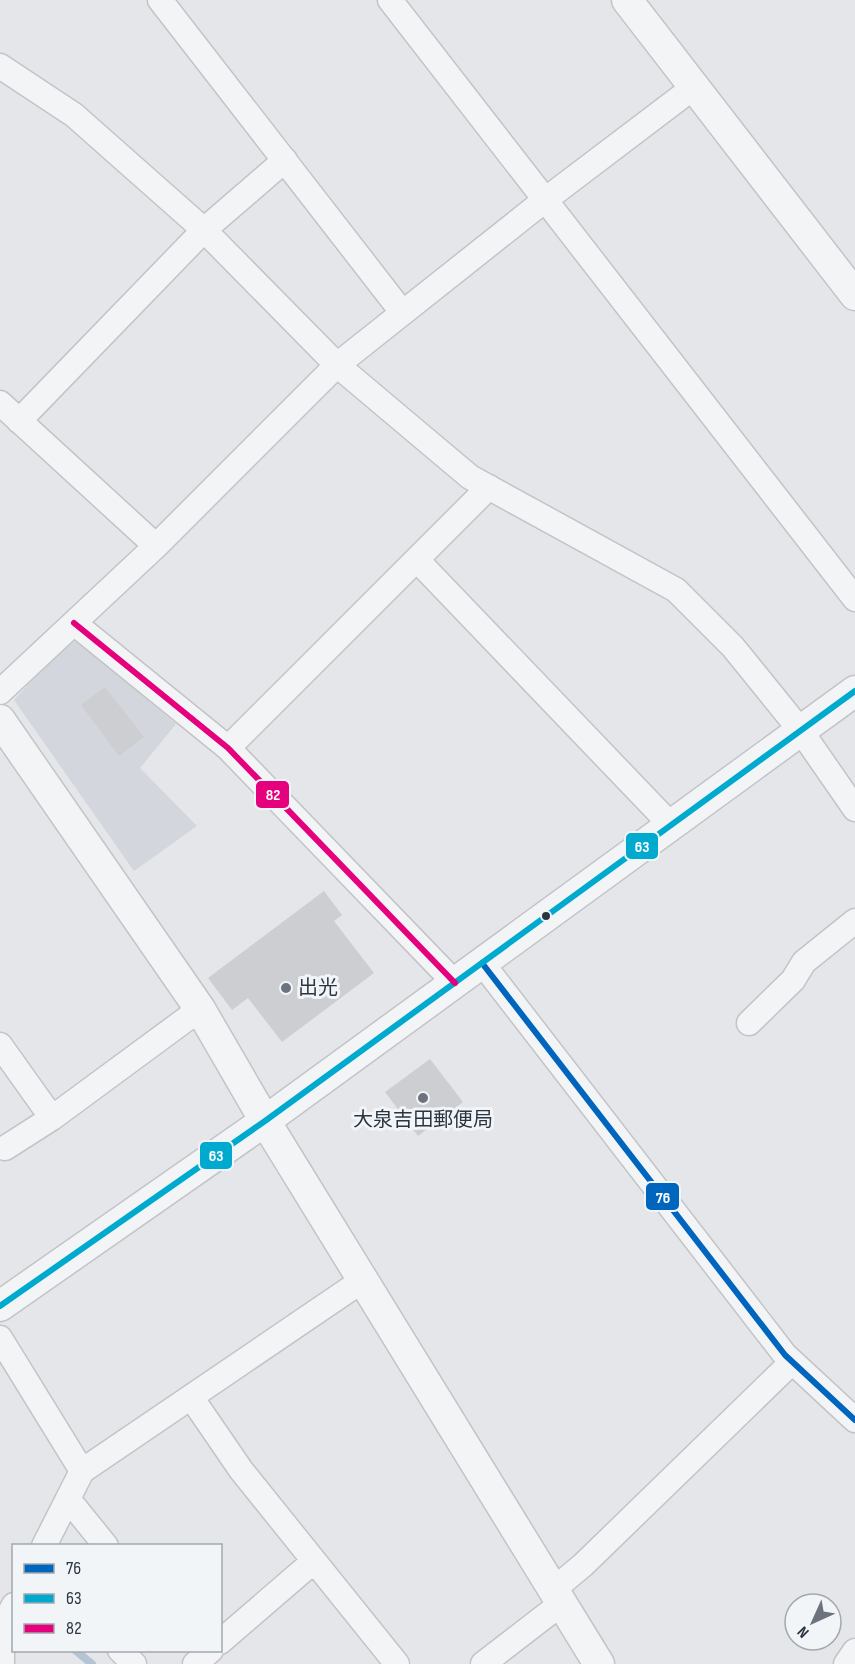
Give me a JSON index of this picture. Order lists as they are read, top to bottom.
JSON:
{
  "places": ["出光", "大泉吉田郵便局"],
  "lines": ["transit line 82", "transit line 63", "transit line 76"],
  "legend": ["76", "63", "82"],
  "north": "bottom left"
}
